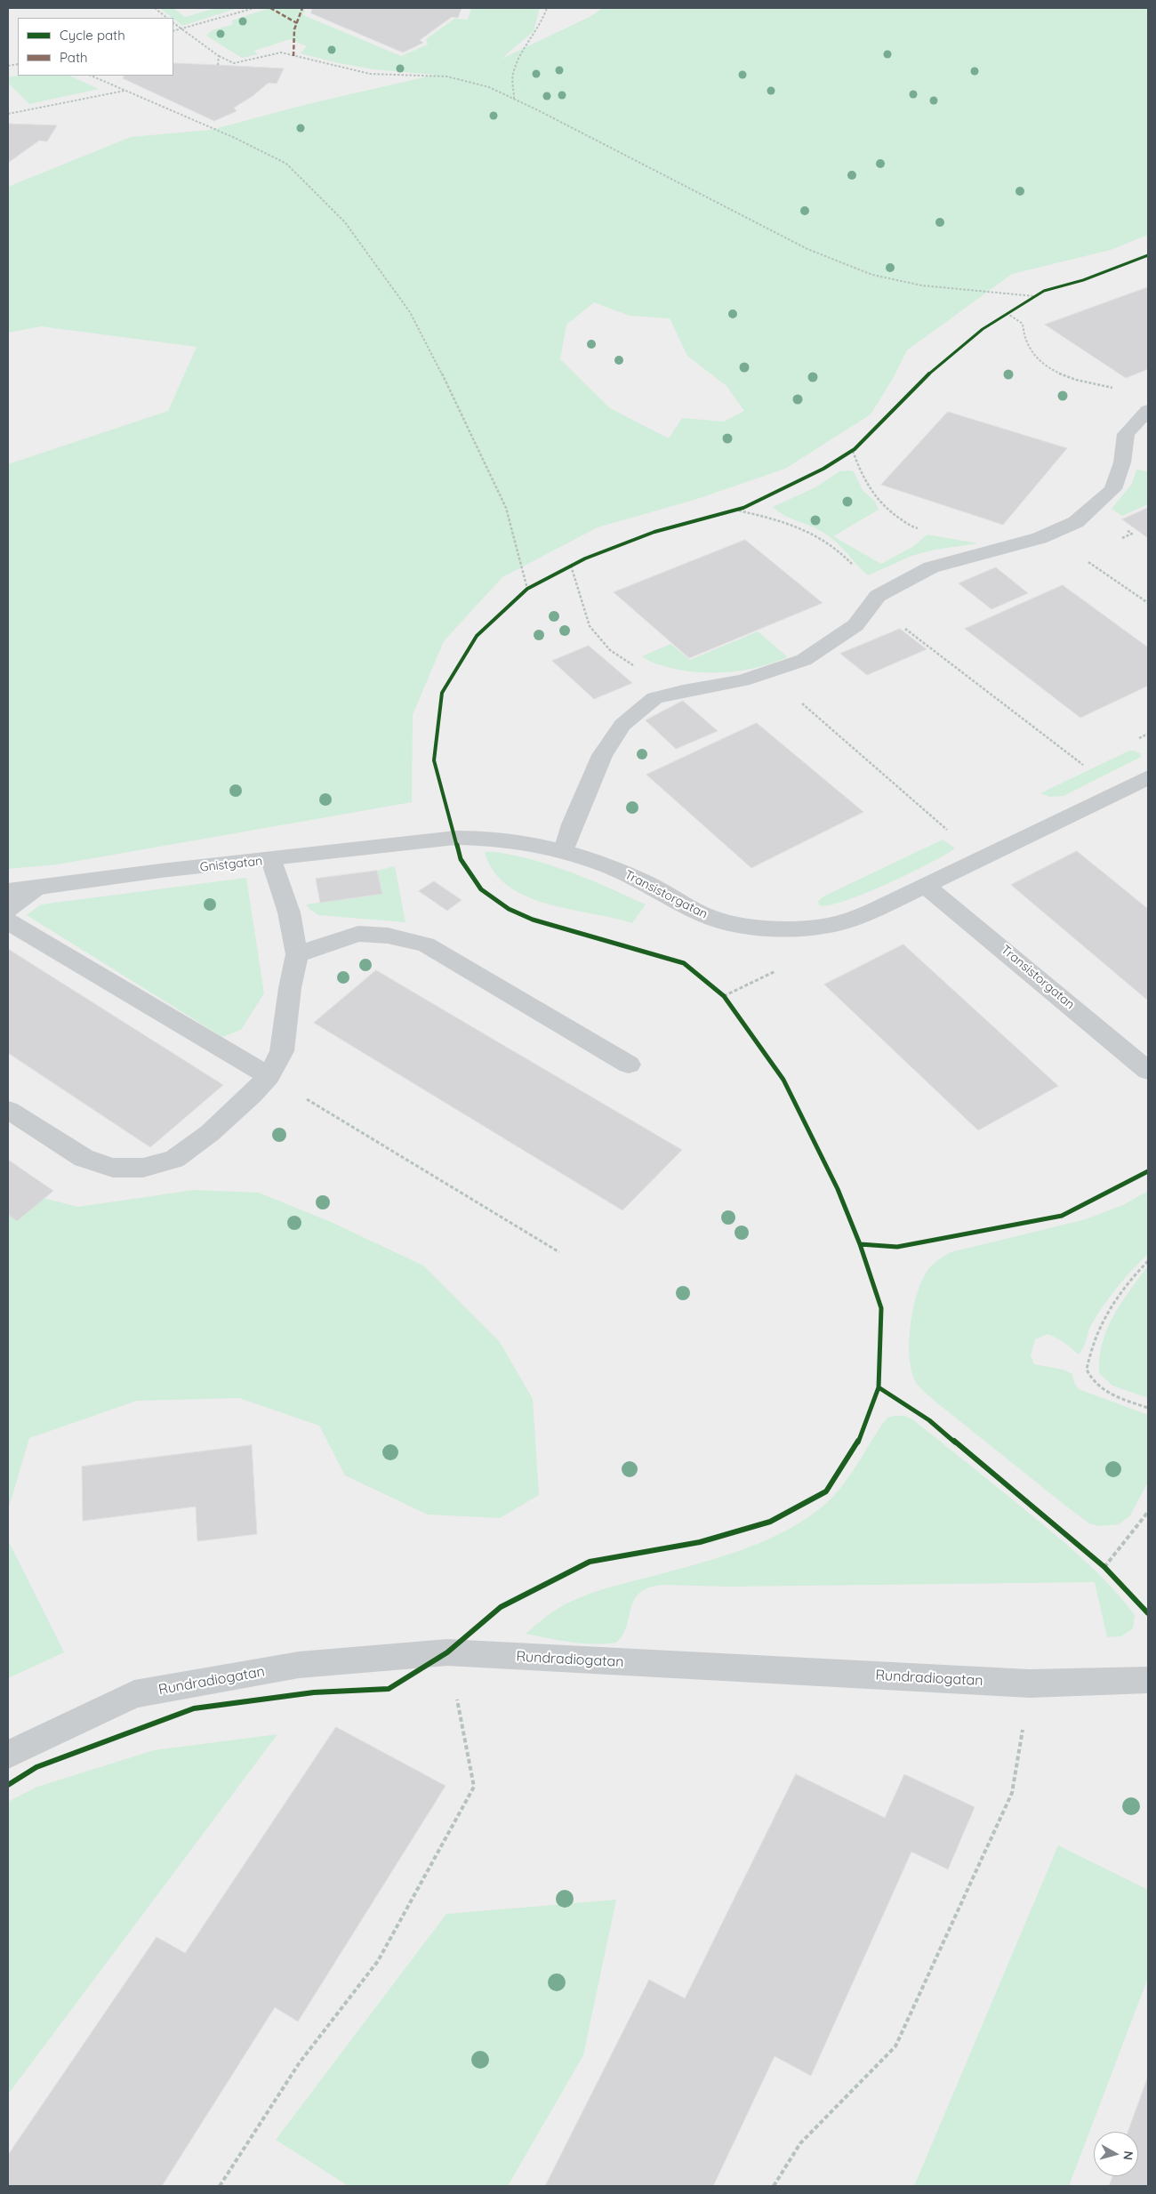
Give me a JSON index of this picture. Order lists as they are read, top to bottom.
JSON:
{
  "streets": {
    "street": ["Gnistgatan", "Transistorgatan", "Rundradiogatan"]
  },
  "crossings": [
    ["Gnistgatan", "Transistorgatan"]
  ],
  "legend": ["Cycle path", "Path"],
  "north": "right"
}
